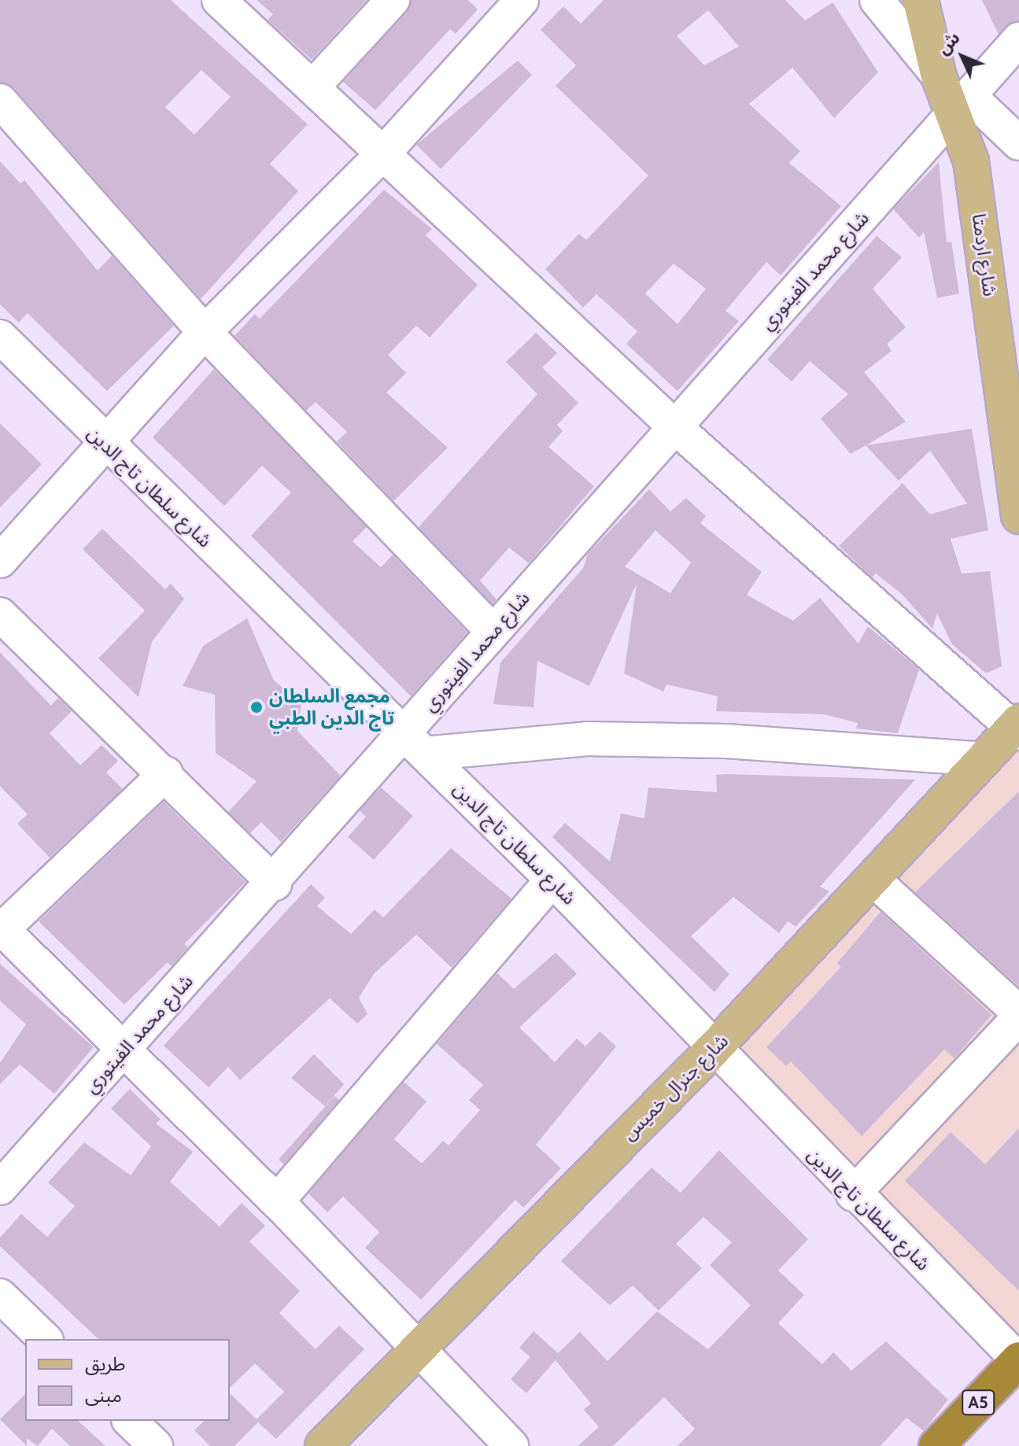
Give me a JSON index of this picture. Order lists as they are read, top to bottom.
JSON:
{
  "streets": {
    "highway": ["A5"],
    "main road": ["شارع اردمتا", "شارع جنرال خميس"],
    "street": ["شارع محمد الفيتوري", "شارع سلطان تاج الدين"]
  },
  "crossings": [
    ["شارع اردمتا", "شارع محمد الفيتوري"],
    ["شارع محمد الفيتوري", "شارع سلطان تاج الدين"],
    ["شارع سلطان تاج الدين", "شارع جنرال خميس"],
    ["شارع سلطان تاج الدين", "A5"]
  ],
  "places": ["مجمع السلطان تاج الدين الطبي"],
  "legend": ["طريق", "مبنى"],
  "north": "top left"
}
